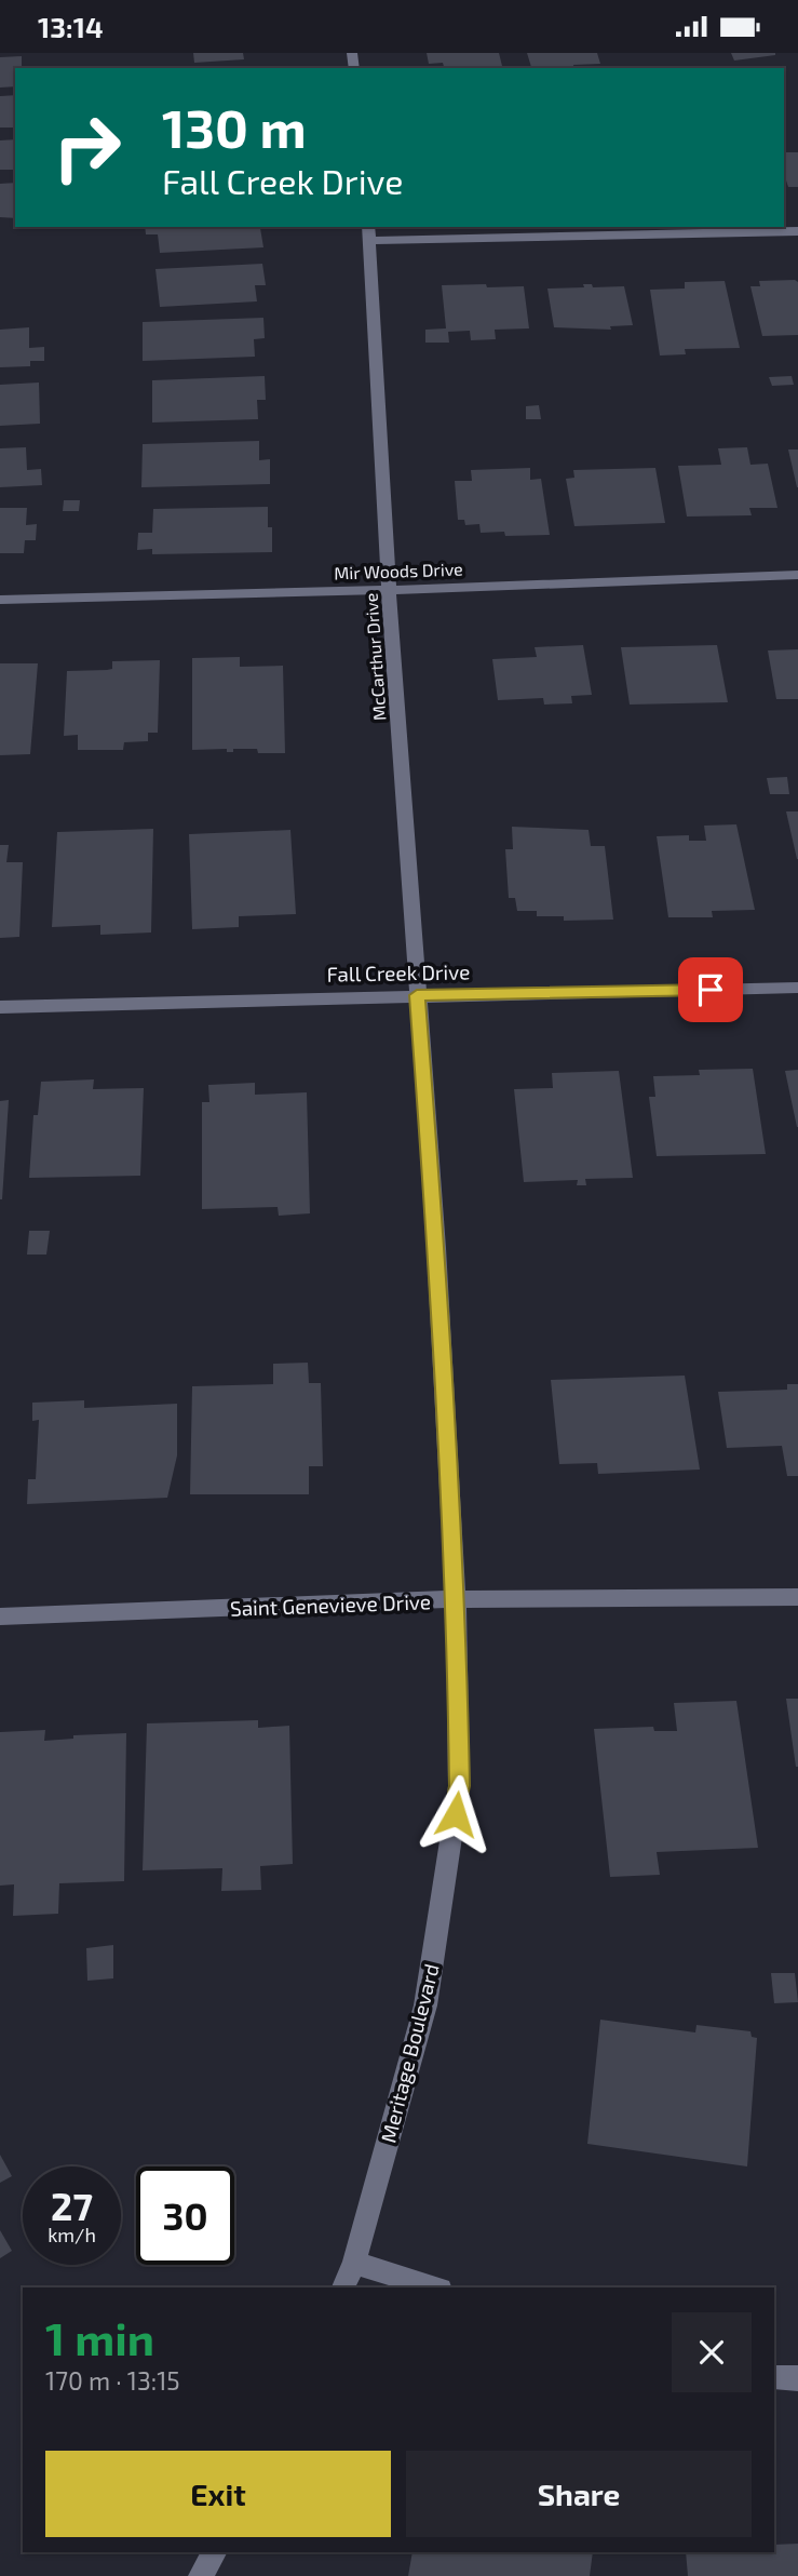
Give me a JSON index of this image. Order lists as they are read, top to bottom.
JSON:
{
  "streets": {
    "street": [
      "Mir Woods Drive",
      "McCarthur Drive",
      "Fall Creek Drive",
      "Saint Genevieve Drive",
      "Meritage Boulevard"
    ]
  },
  "crossings": [
    ["Mir Woods Drive", "McCarthur Drive"],
    ["McCarthur Drive", "Fall Creek Drive"],
    ["McCarthur Drive", "Meritage Boulevard"],
    ["Fall Creek Drive", "Meritage Boulevard"],
    ["Saint Genevieve Drive", "Meritage Boulevard"]
  ],
  "page": {
    "status": "13:14",
    "turn": ["130 m", "Fall Creek Drive"],
    "speed": "27 km/h",
    "limit": "30",
    "heading": ["1 min", "170 m · 13:15"],
    "buttons": ["Exit", "Share"]
  }
}
